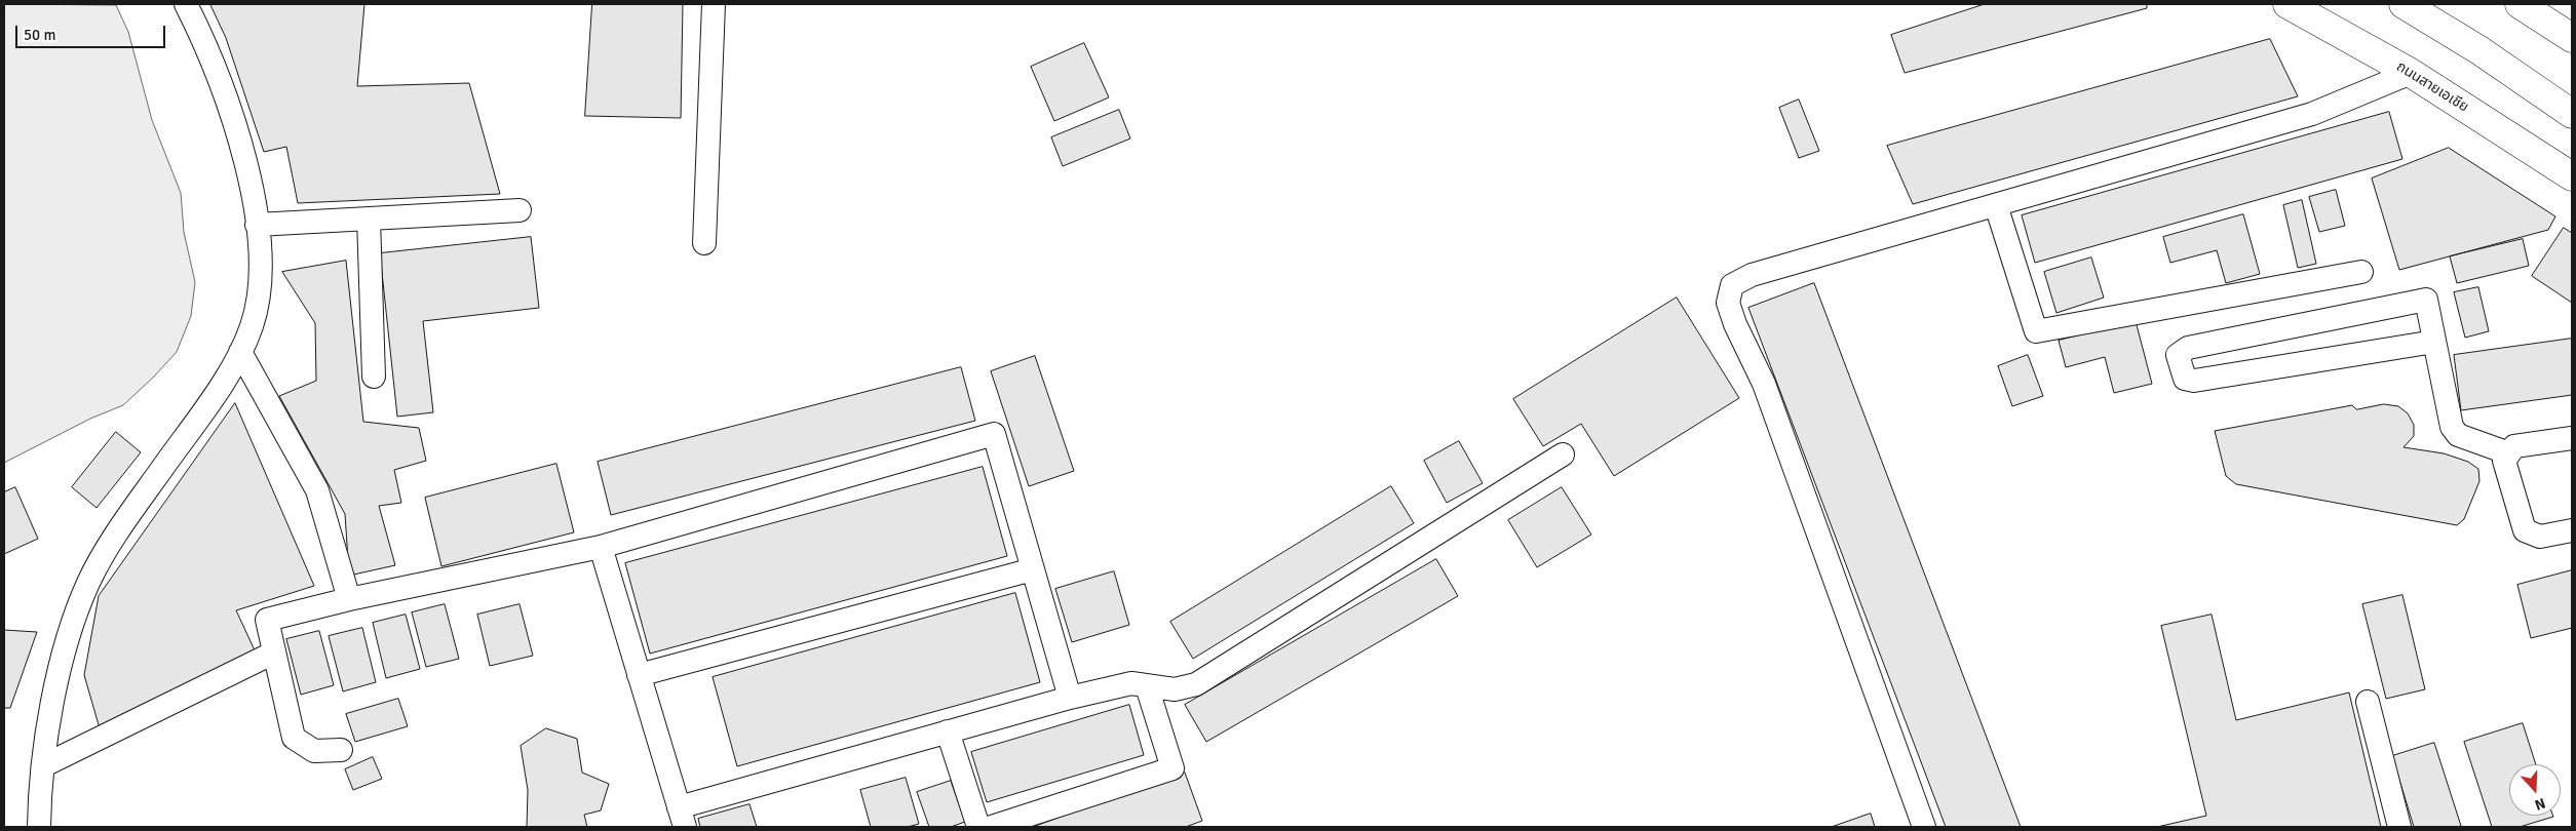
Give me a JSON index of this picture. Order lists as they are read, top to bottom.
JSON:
{
  "streets": {
    "highway": ["ถนนสายเอเชีย"]
  },
  "scale_bar": "50 m",
  "north": "bottom"
}
